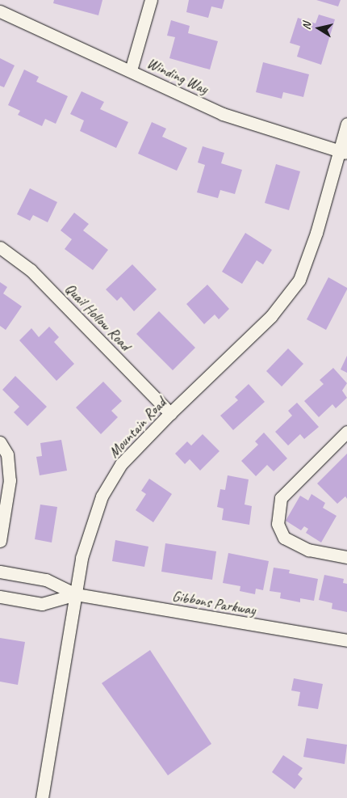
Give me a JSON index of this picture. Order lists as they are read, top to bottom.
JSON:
{
  "streets": {
    "street": [
      "Winding Way",
      "Quail Hollow Road",
      "Mountain Road",
      "Gibbons Parkway"
    ]
  },
  "crossings": [
    ["Winding Way", "Mountain Road"],
    ["Quail Hollow Road", "Mountain Road"],
    ["Mountain Road", "Gibbons Parkway"]
  ],
  "north": "left"
}
